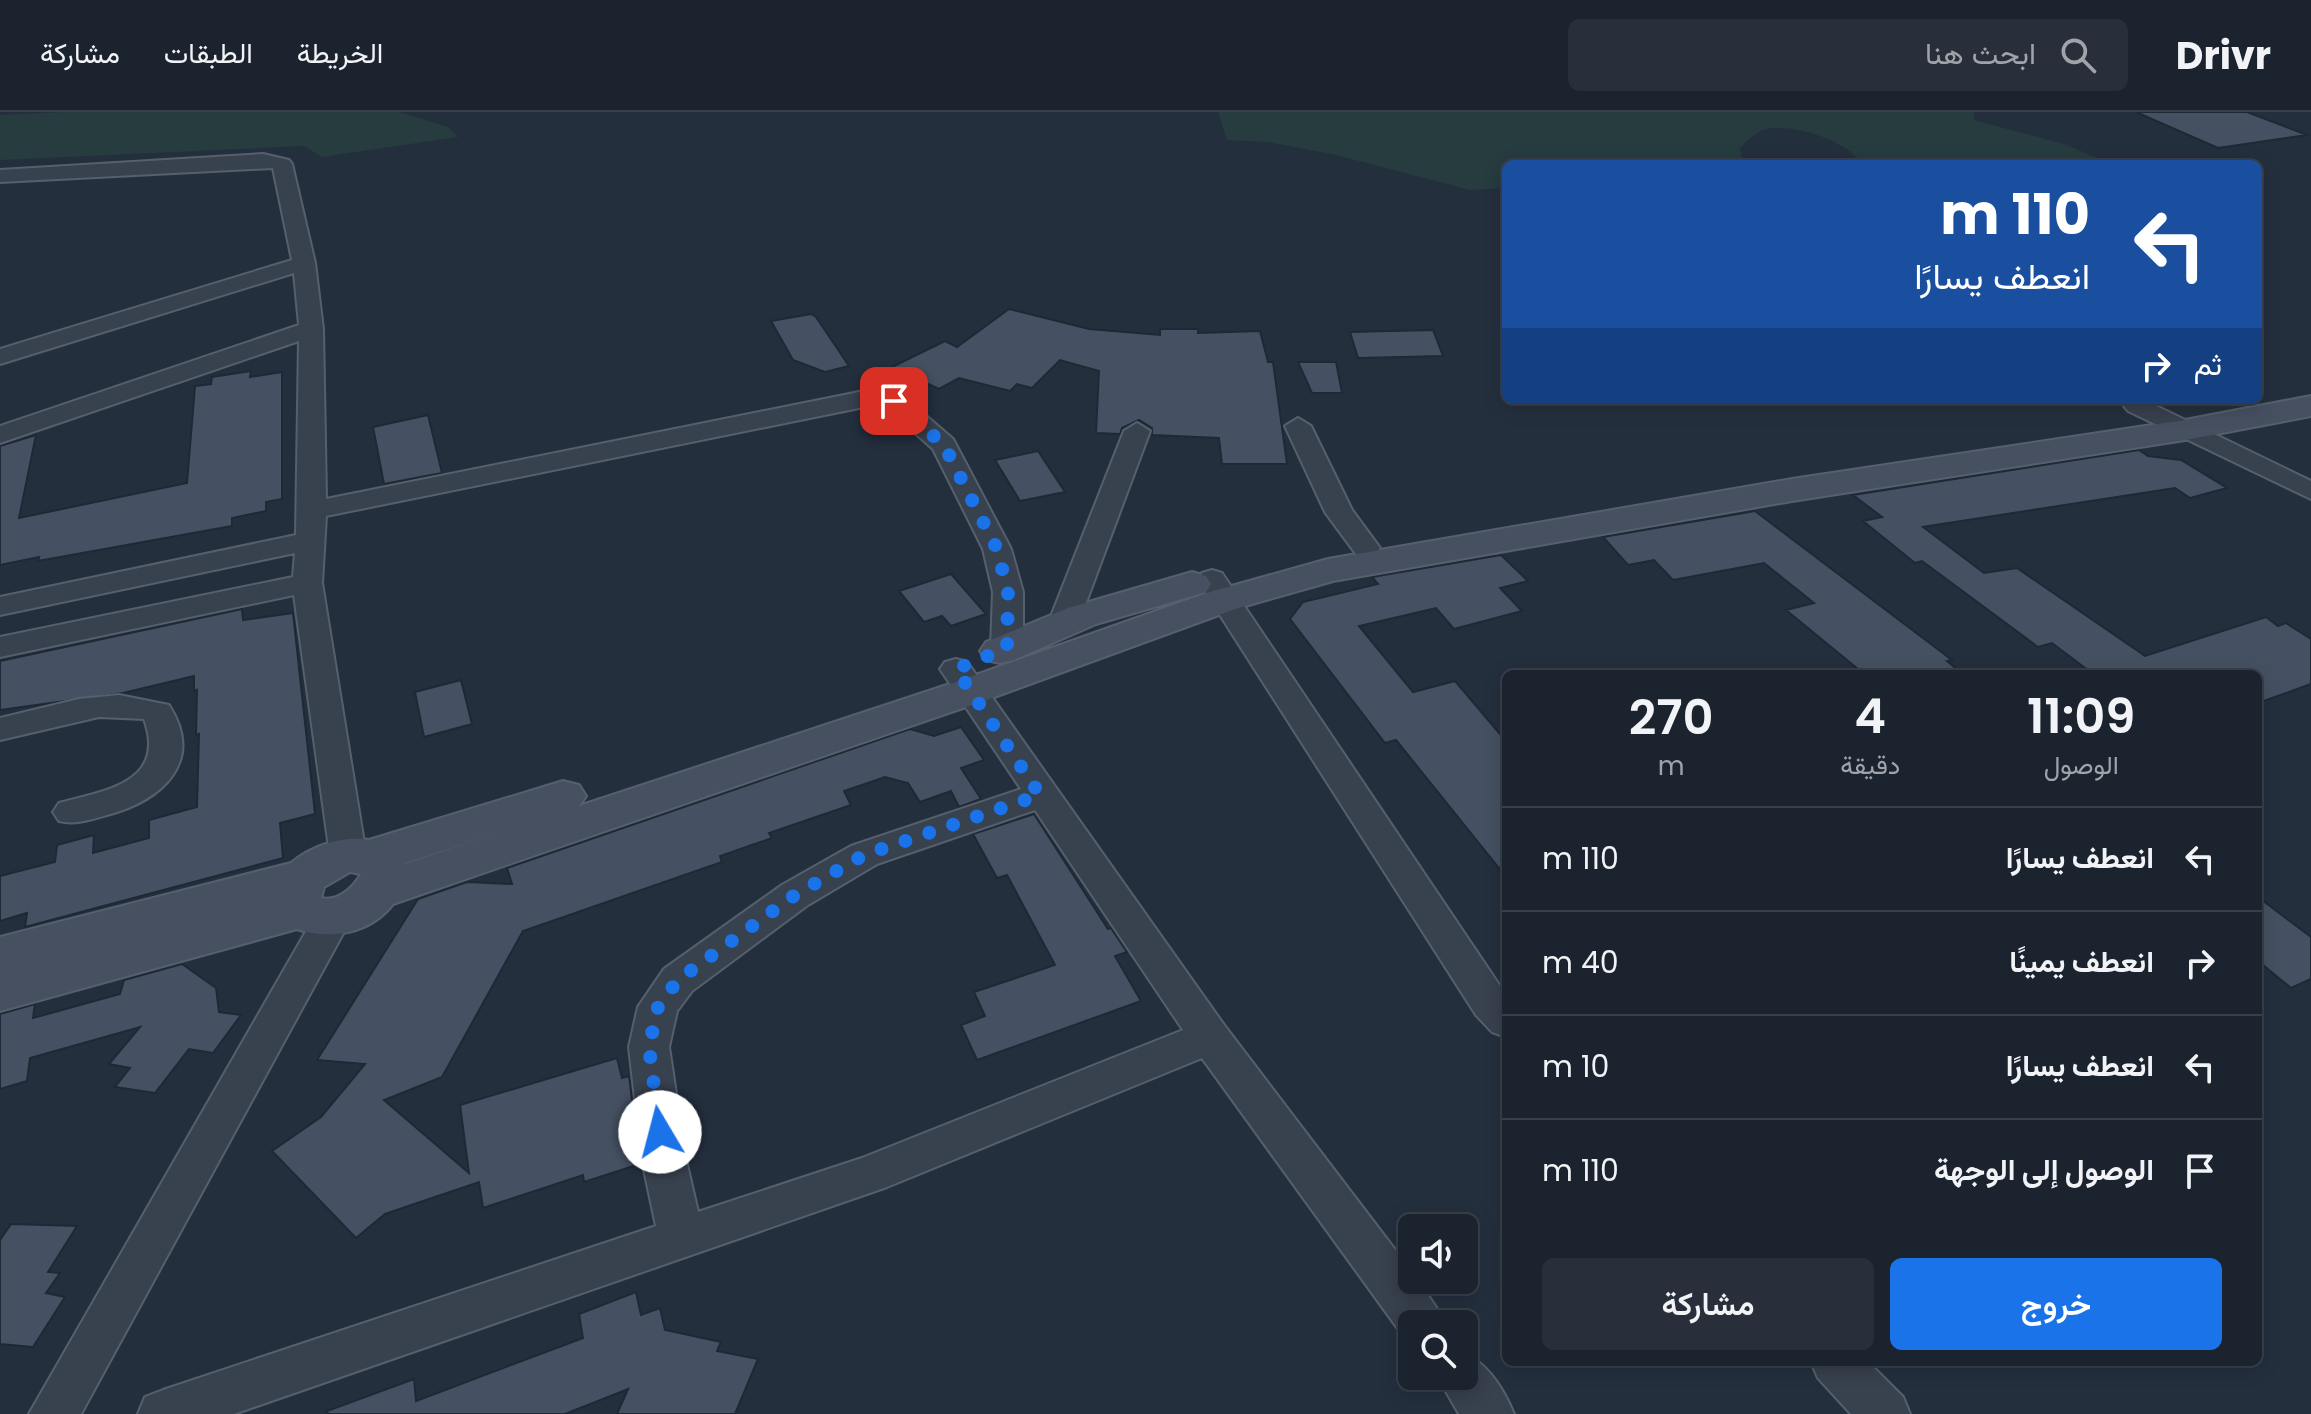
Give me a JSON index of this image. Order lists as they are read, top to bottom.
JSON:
{
  "page": {
    "header": "Drivr",
    "search": "ابحث هنا",
    "nav": ["الخريطة", "الطبقات", "مشاركة"],
    "turn": ["110 m", "انعطف يسارًا"],
    "then": "ثم",
    "eta": [
      "11:09",
      "الوصول",
      "4",
      "دقيقة",
      "270",
      "m"
    ],
    "list": [
      {
        "name": "انعطف يسارًا",
        "value": "110 m"
      },
      {
        "name": "انعطف يمينًا",
        "value": "40 m"
      },
      {
        "name": "انعطف يسارًا",
        "value": "10 m"
      },
      {
        "name": "الوصول إلى الوجهة",
        "value": "110 m"
      }
    ],
    "buttons": ["خروج", "مشاركة"]
  }
}
